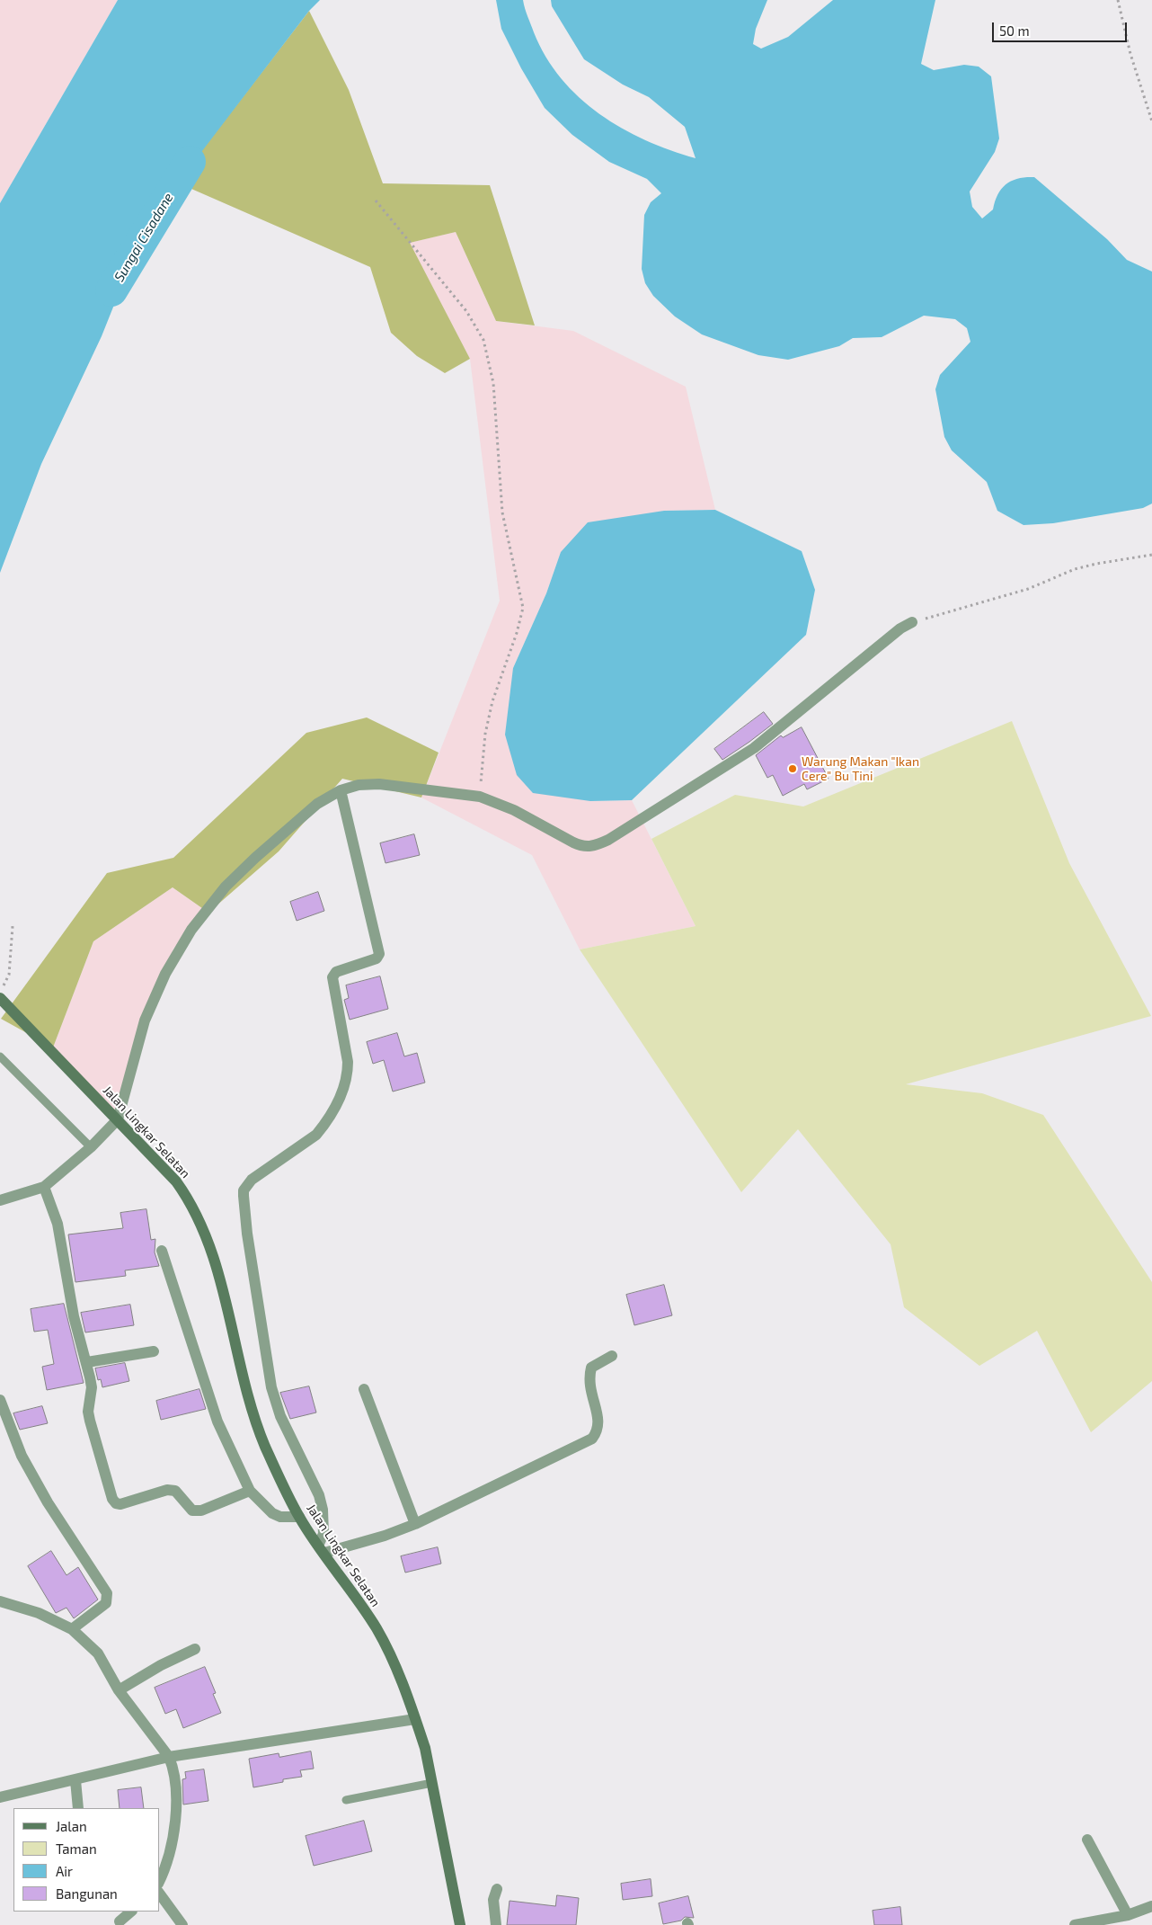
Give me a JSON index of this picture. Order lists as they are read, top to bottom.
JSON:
{
  "streets": {
    "main road": ["Jalan Lingkar Selatan"]
  },
  "water": ["Sungai Cisadane"],
  "places": ["Warung Makan \"Ikan Cere\" Bu Tini"],
  "legend": [
    "Jalan",
    "Taman",
    "Air",
    "Bangunan"
  ],
  "scale_bar": "50 m"
}
